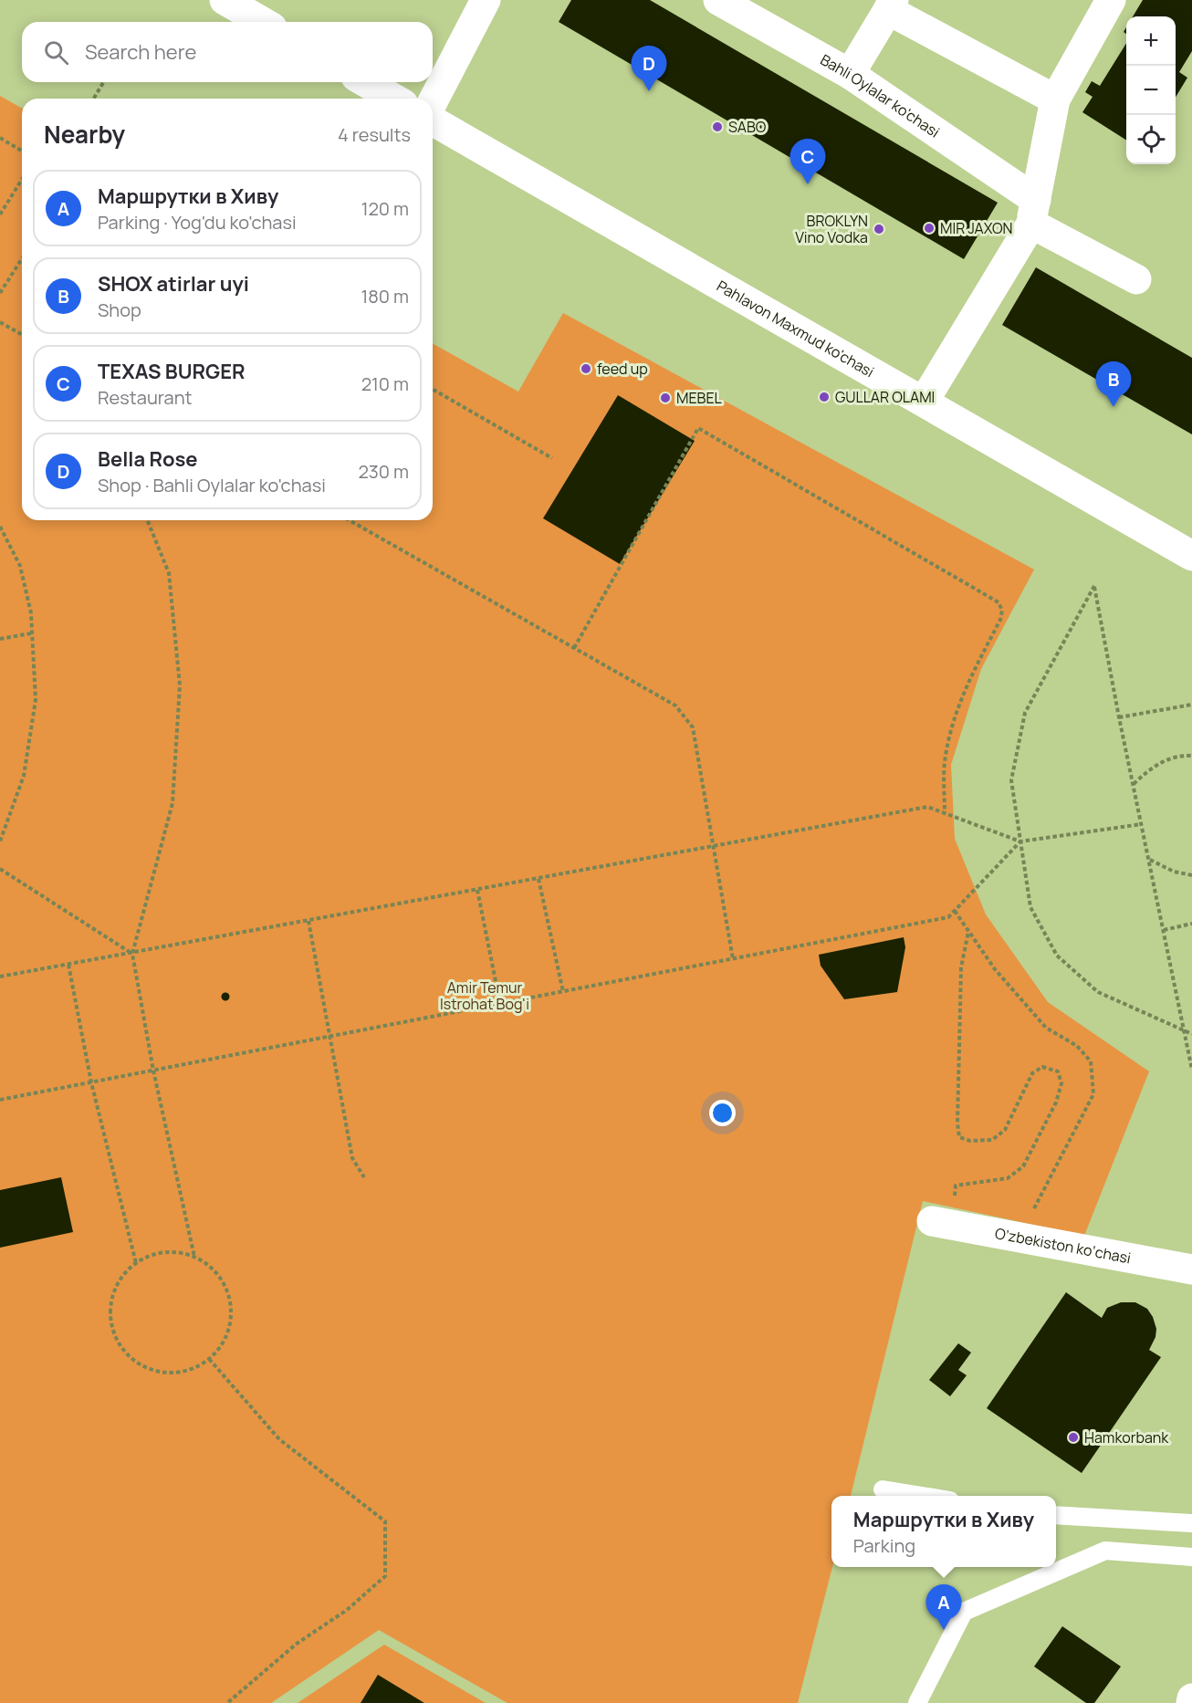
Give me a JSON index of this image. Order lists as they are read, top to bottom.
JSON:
{
  "streets": {
    "street": ["Bahli Oylalar ko'chasi", "Pahlavon Maxmud ko'chasi", "O’zbekiston ko‘chasi"]
  },
  "parks": ["Amir Temur Istrohat Bog'i"],
  "places": [
    "SABO",
    "MIR JAXON",
    "BROKLYN Vino Vodka",
    "feed up",
    "GULLAR OLAMI",
    "MEBEL",
    "Hamkorbank"
  ],
  "page": {
    "map_buttons": ["+", "−"],
    "search": "Search here",
    "pins": [
      "D",
      "C",
      "B",
      "A"
    ],
    "heading": ["Nearby", "4 results"],
    "list": [
      {
        "mark": "A",
        "name": "Маршрутки в Хиву",
        "note": "Parking · Yog'du ko'chasi",
        "value": "120 m"
      },
      {
        "mark": "B",
        "name": "SHOX atirlar uyi",
        "note": "Shop",
        "value": "180 m"
      },
      {
        "mark": "C",
        "name": "TEXAS BURGER",
        "note": "Restaurant",
        "value": "210 m"
      },
      {
        "mark": "D",
        "name": "Bella Rose",
        "note": "Shop · Bahli Oylalar ko'chasi",
        "value": "230 m"
      }
    ],
    "popup": ["Маршрутки в Хиву", "Parking"]
  }
}
